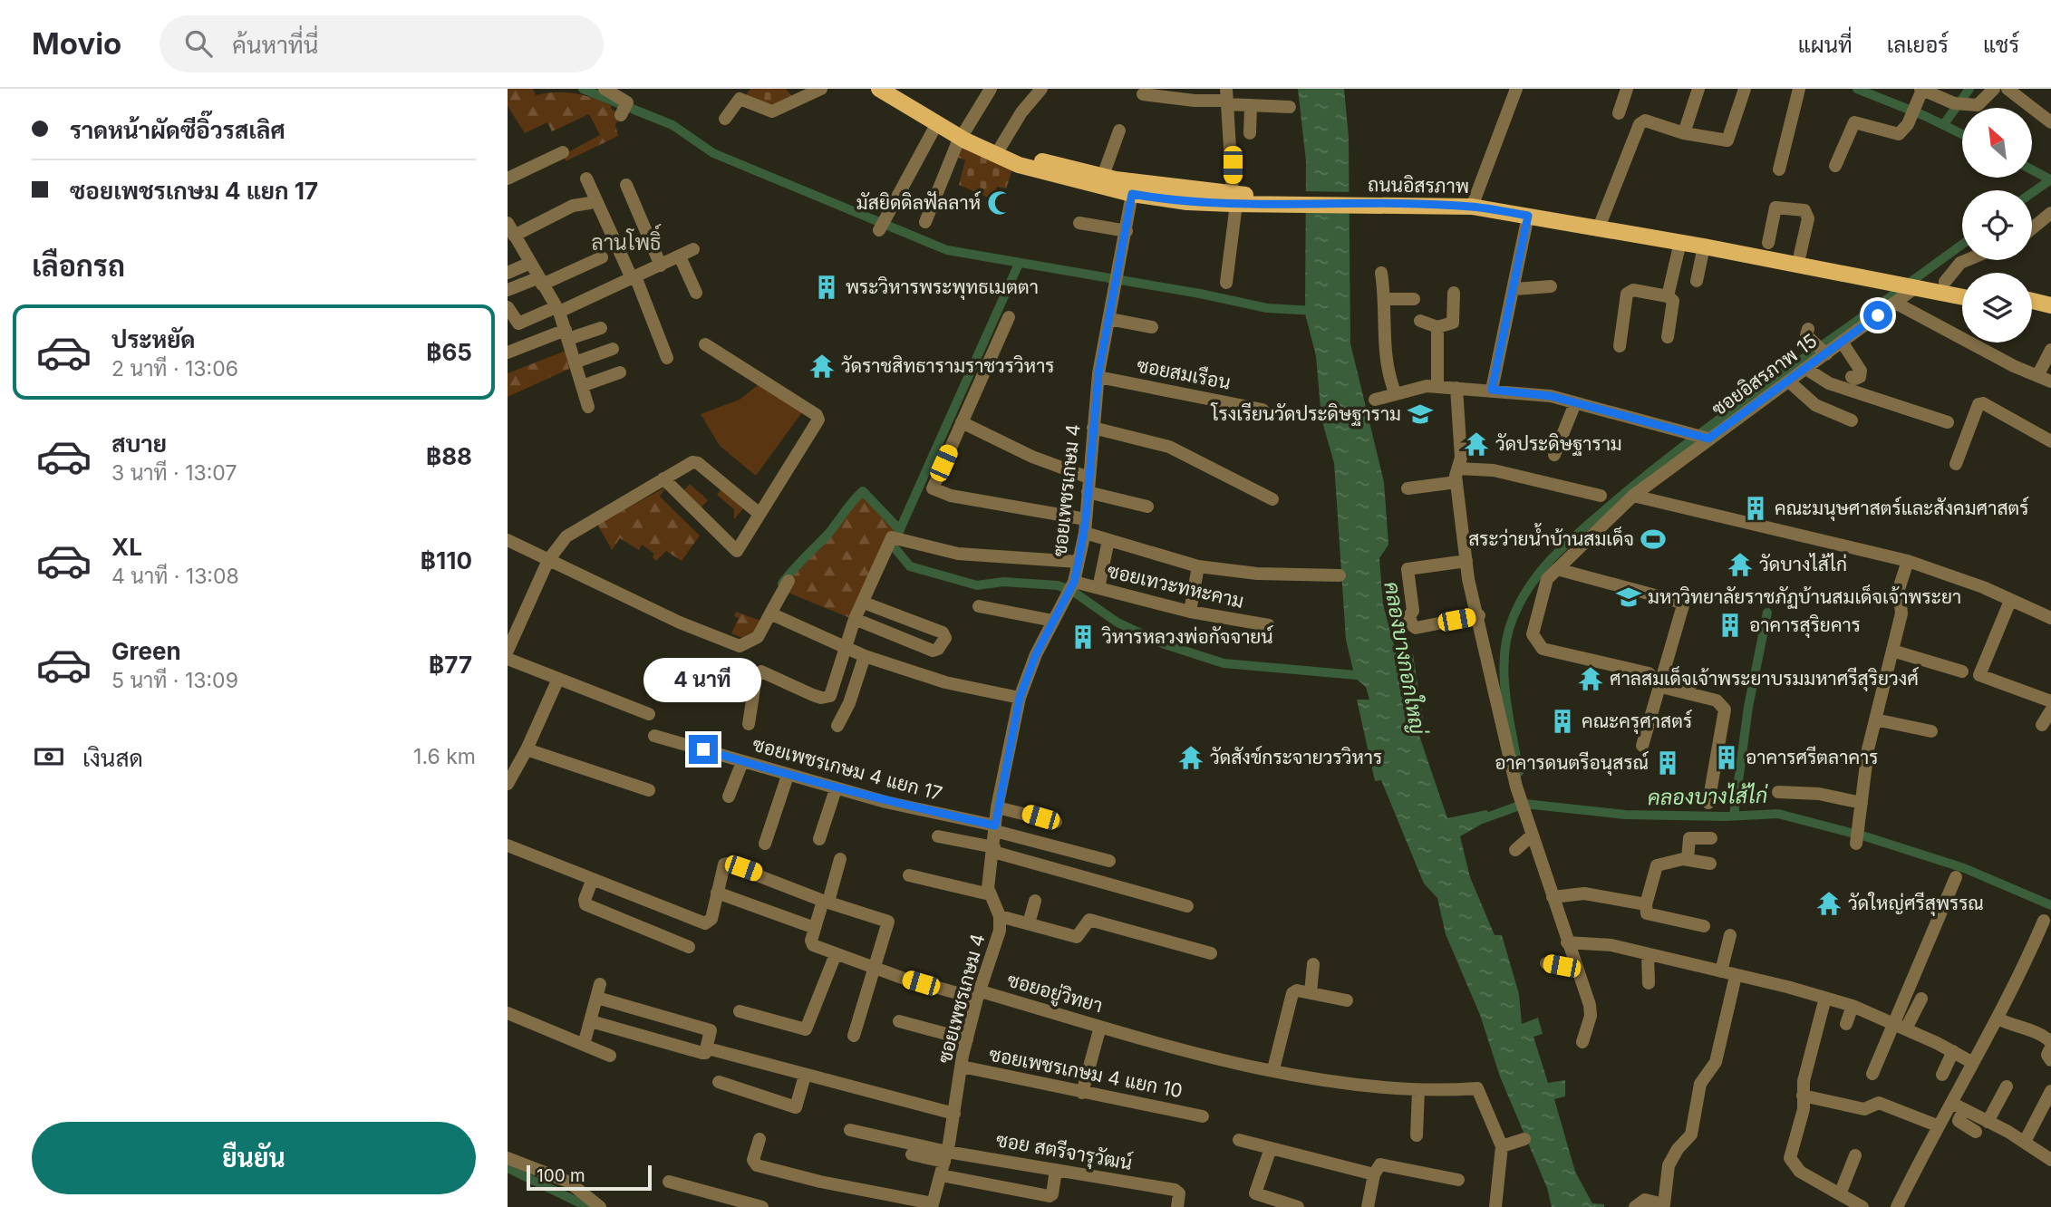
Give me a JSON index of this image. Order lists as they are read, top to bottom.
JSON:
{
  "streets": {
    "main road": ["ถนนอิสรภาพ"],
    "street": [
      "ซอยสมเรือน",
      "ซอยอิสรภาพ 15",
      "ซอยเพชรเกษม 4",
      "ซอยเทวะทหะคาม",
      "ซอยเพชรเกษม 4 แยก 17",
      "ซอยอยู่วิทยา",
      "ซอยเพชรเกษม 4 แยก 10",
      "ซอย สตรีจารุวัฒน์"
    ]
  },
  "crossings": [
    ["ถนนอิสรภาพ", "ซอยอิสรภาพ 15"],
    ["ถนนอิสรภาพ", "ซอยเพชรเกษม 4"],
    ["ซอยสมเรือน", "ซอยเพชรเกษม 4"],
    ["ซอยเพชรเกษม 4", "ซอยเทวะทหะคาม"],
    ["ซอยเพชรเกษม 4", "ซอยเพชรเกษม 4 แยก 17"],
    ["ซอยเพชรเกษม 4", "ซอยอยู่วิทยา"],
    ["ซอยเพชรเกษม 4", "ซอยเพชรเกษม 4 แยก 10"],
    ["ซอยเพชรเกษม 4", "ซอย สตรีจารุวัฒน์"]
  ],
  "districts": ["ลานโพธิ์"],
  "water": ["คลองบางกอกใหญ่", "คลองบางไส้ไก่"],
  "places": {
    "mosque": ["มัสยิดดิลฟัลลาห์"],
    "building": [
      "พระวิหารพระพุทธเมตตา",
      "คณะมนุษศาสตร์และสังคมศาสตร์",
      "อาคารสุริยคาร",
      "วิหารหลวงพ่อกัจจายน์",
      "คณะครุศาสตร์",
      "อาคารศรีตลาคาร",
      "อาคารดนตรีอนุสรณ์"
    ],
    "temple": [
      "วัดราชสิทธารามราชวรวิหาร",
      "วัดประดิษฐาราม",
      "วัดบางไส้ไก่",
      "ศาลสมเด็จเจ้าพระยาบรมมหาศรีสุริยวงศ์",
      "วัดสังข์กระจายวรวิหาร",
      "วัดใหญ่ศรีสุพรรณ"
    ],
    "school or university": ["โรงเรียนวัดประดิษฐาราม", "มหาวิทยาลัยราชภัฏบ้านสมเด็จเจ้าพระยา"],
    "sports": ["สระว่ายน้ำบ้านสมเด็จ"]
  },
  "scale_bar": "100 m",
  "north": "top left",
  "page": {
    "header": "Movio",
    "search": "ค้นหาที่นี่",
    "nav": ["แผนที่", "เลเยอร์", "แชร์"],
    "banner": ["ราดหน้าผัดซีอิ๊วรสเลิศ", "ซอยเพชรเกษม 4 แยก 17"],
    "heading": "เลือกรถ",
    "list": [
      {
        "name": "ประหยัด",
        "note": "2 นาที · 13:06",
        "value": "฿65"
      },
      {
        "name": "สบาย",
        "note": "3 นาที · 13:07",
        "value": "฿88"
      },
      {
        "name": "XL",
        "note": "4 นาที · 13:08",
        "value": "฿110"
      },
      {
        "name": "Green",
        "note": "5 นาที · 13:09",
        "value": "฿77"
      }
    ],
    "bubble": "4 นาที",
    "pay": ["เงินสด", "1.6 km"],
    "buttons": "ยืนยัน",
    "scale": "100 m"
  }
}
